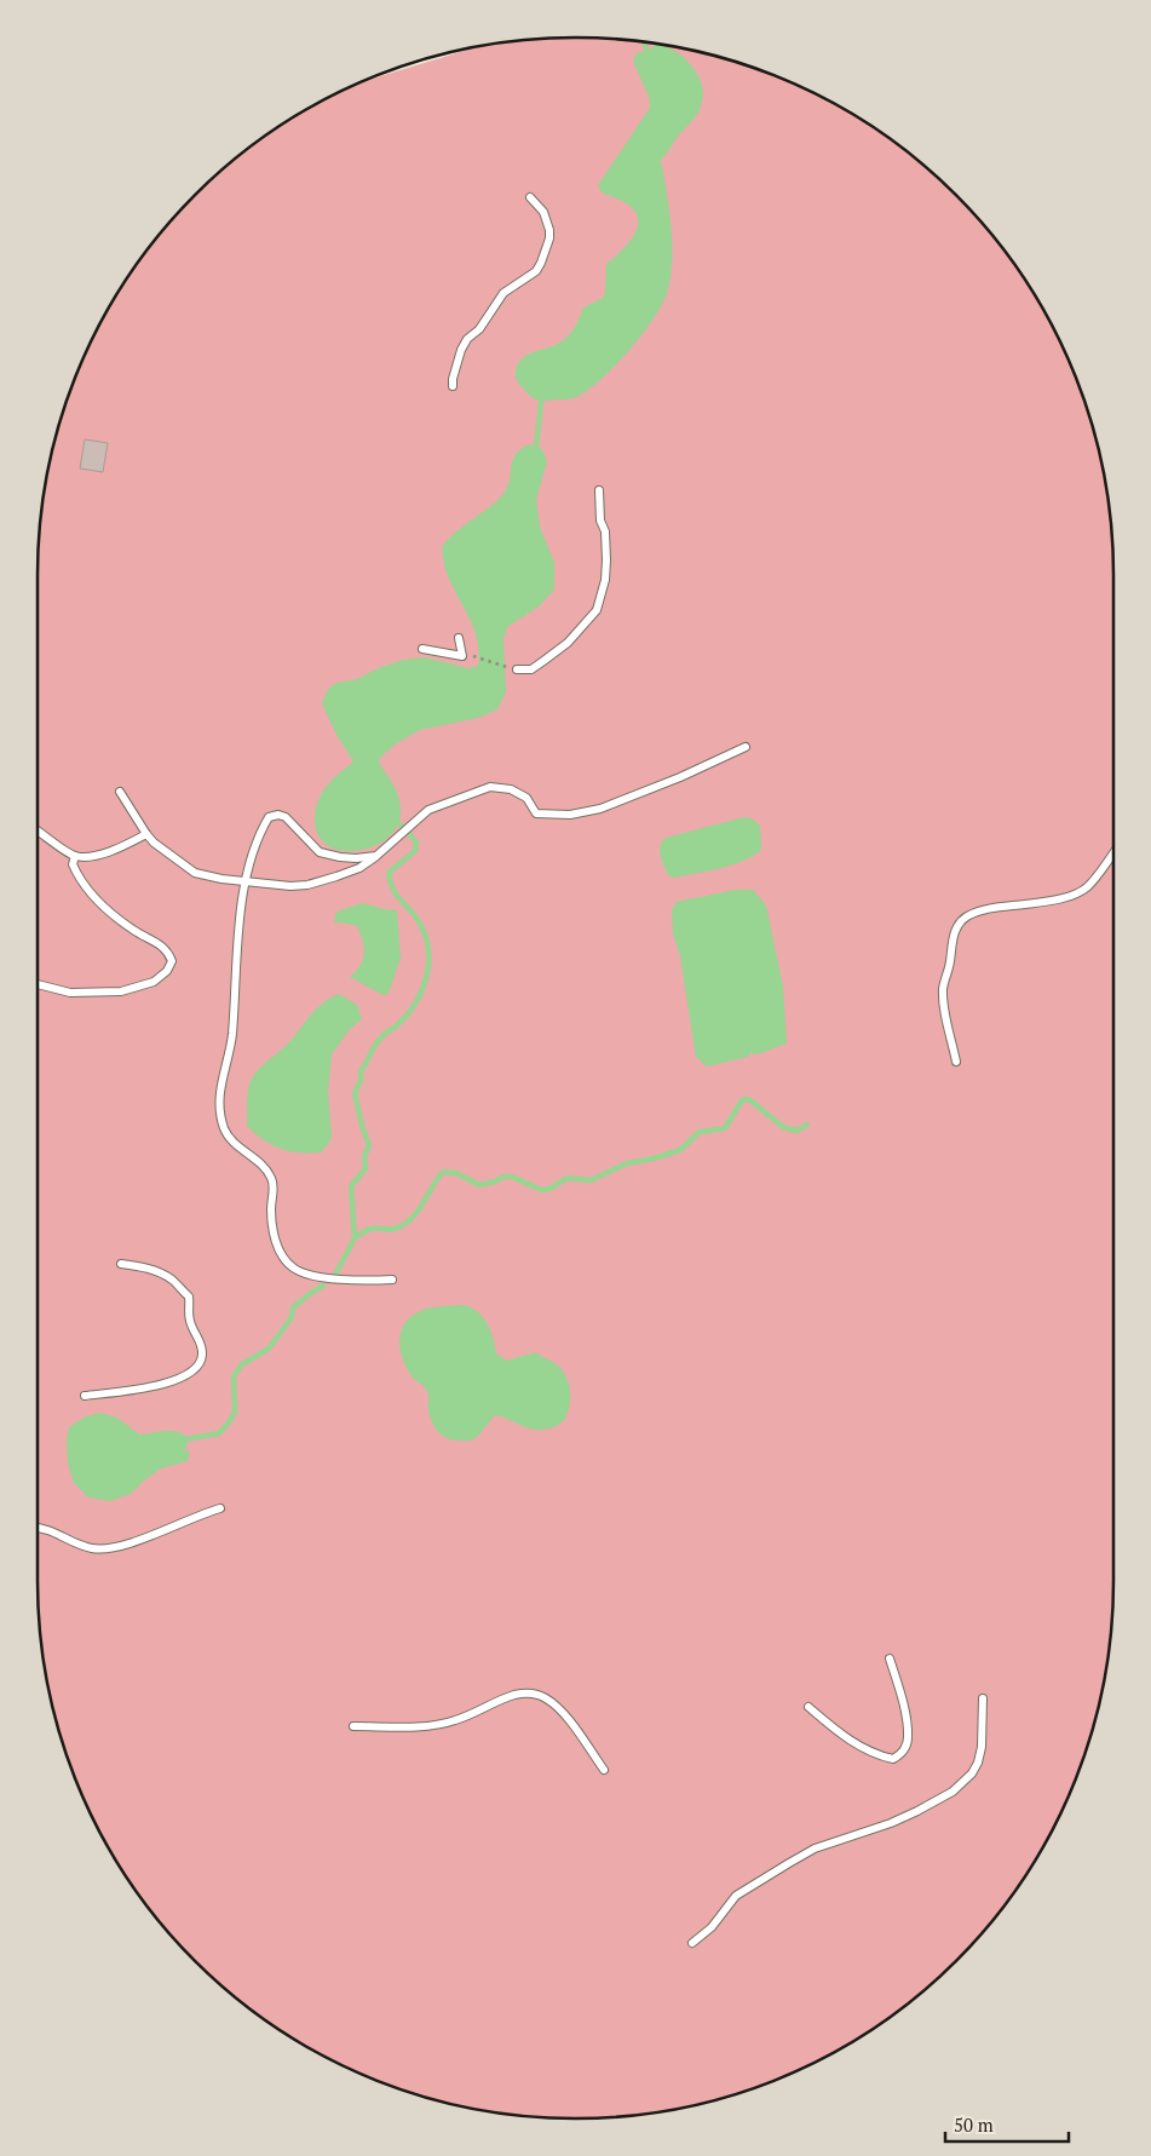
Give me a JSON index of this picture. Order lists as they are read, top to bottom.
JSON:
{
  "scale_bar": "50 m"
}
